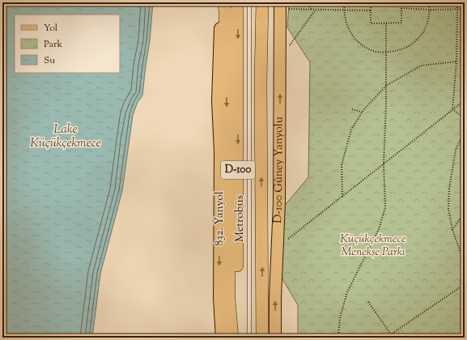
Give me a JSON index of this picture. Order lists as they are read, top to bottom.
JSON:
{
  "streets": {
    "highway": ["D-100"],
    "main road": ["D-100 Güney Yanyolu", "832. Yanyol"],
    "lane": ["Metrobüs"]
  },
  "one_way": ["D-100 Güney Yanyolu", "832. Yanyol"],
  "water": ["Lake Küçükçekmece"],
  "parks": ["Küçükçekmece Menekşe Parkı"],
  "legend": ["Yol", "Park", "Su"]
}
